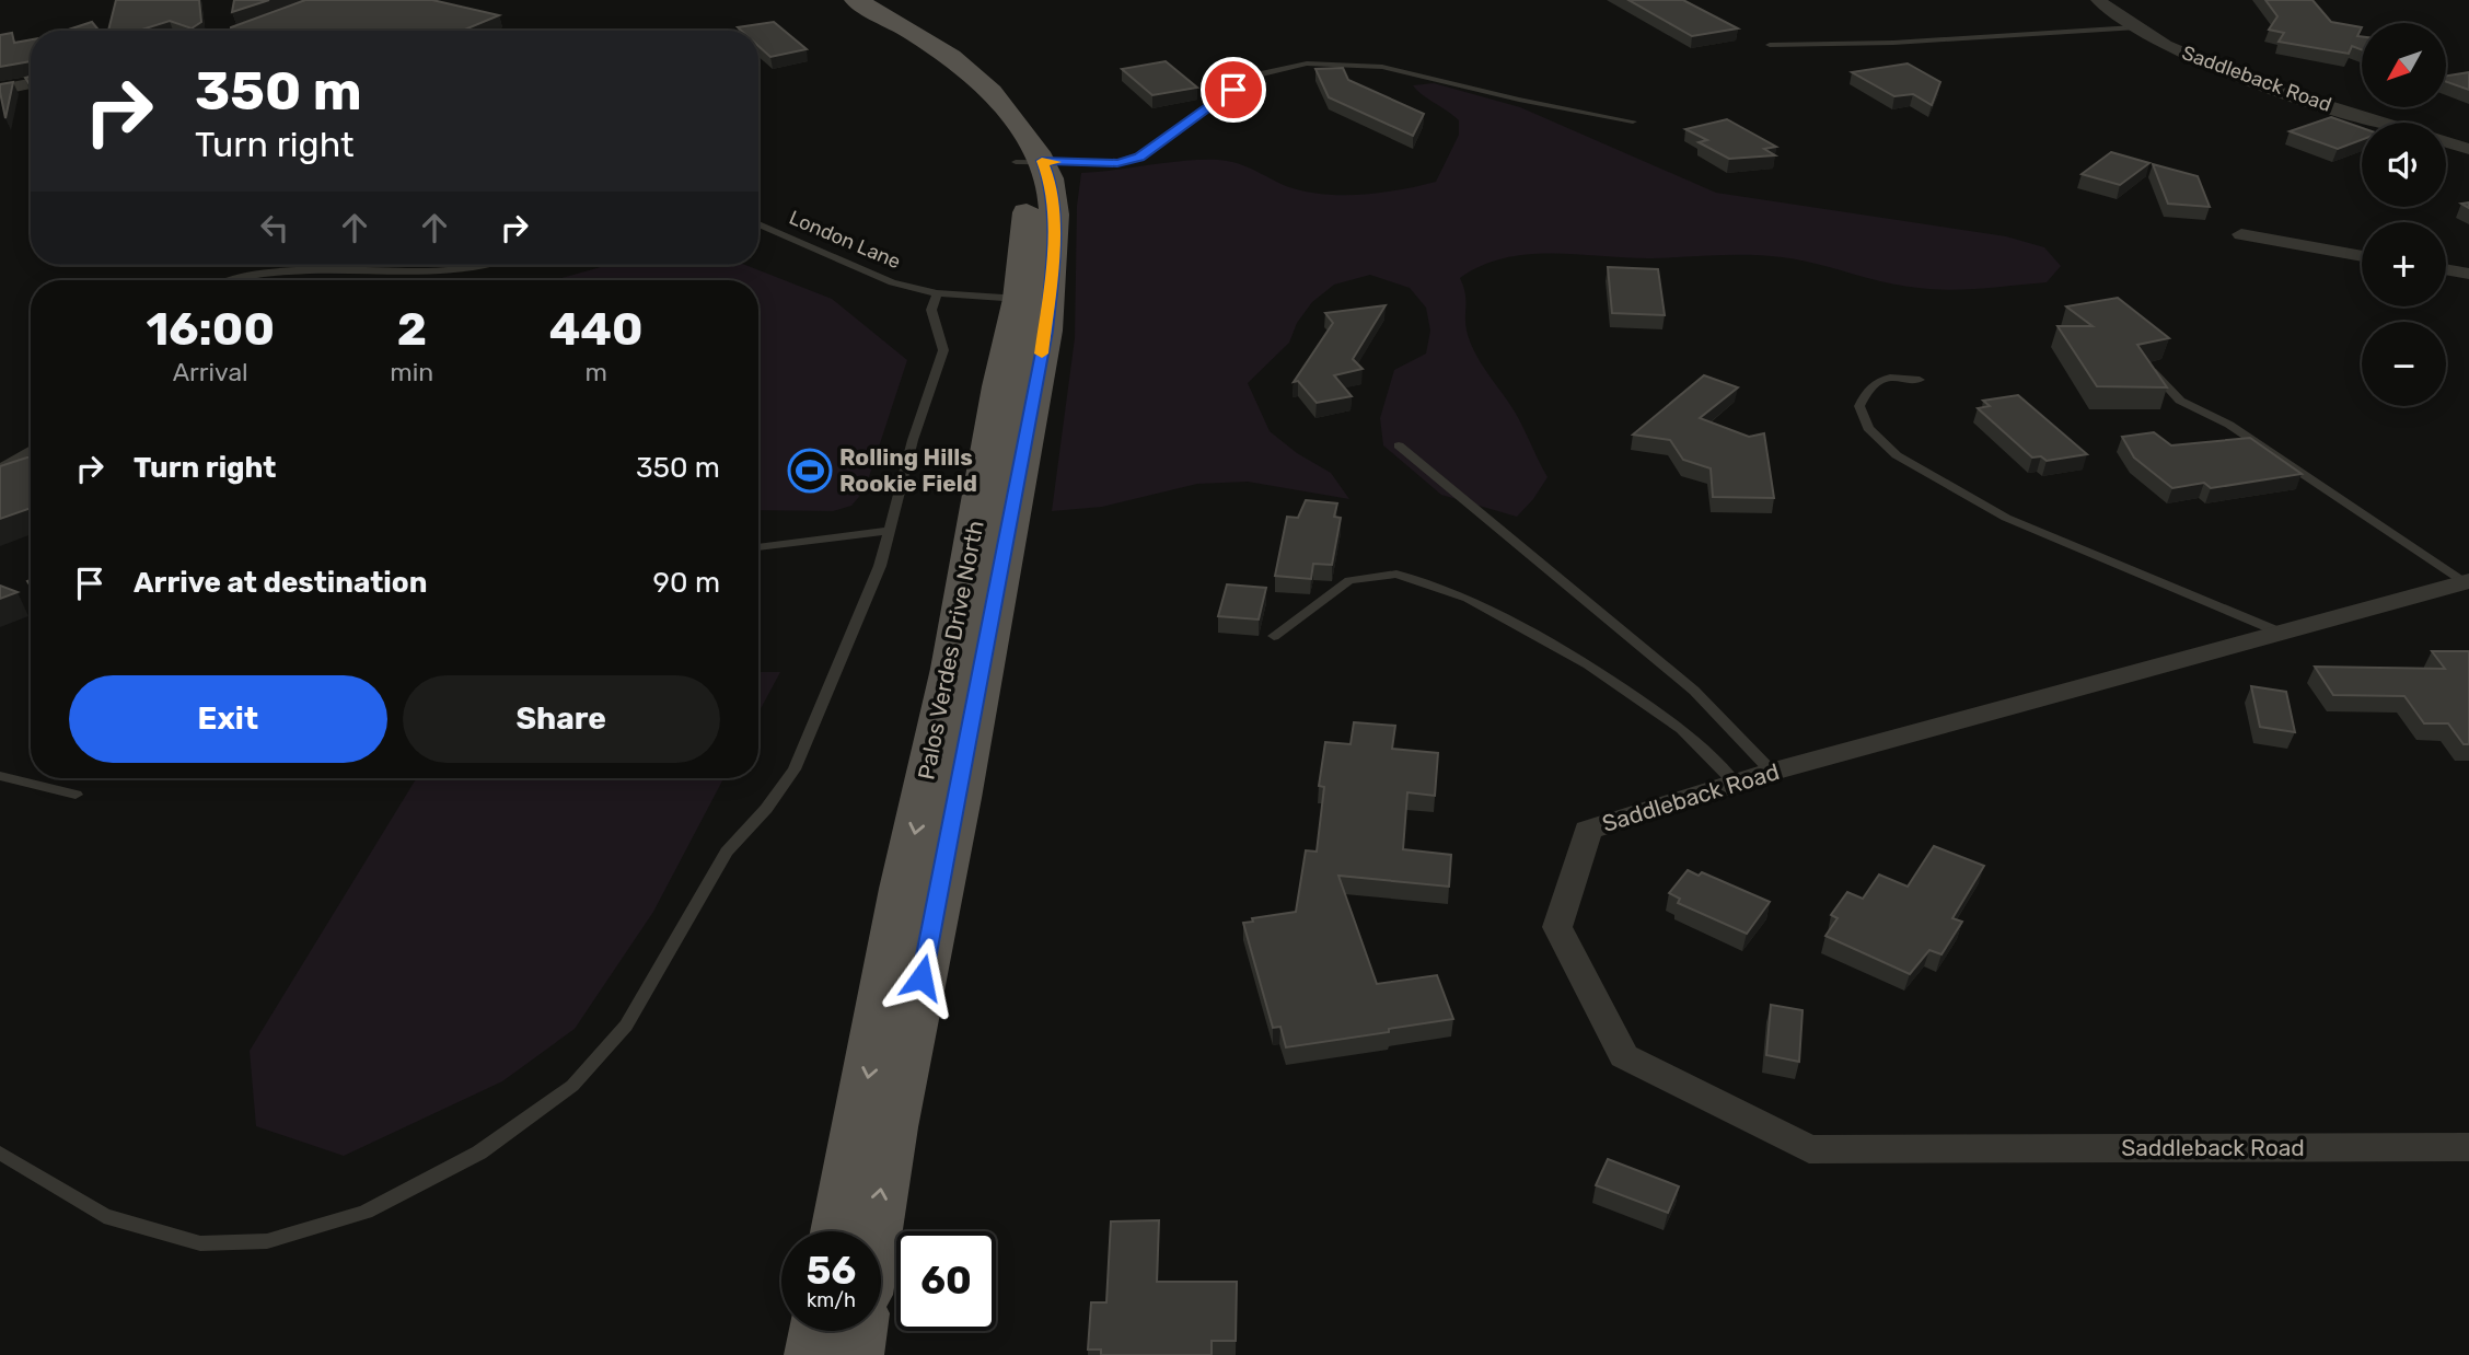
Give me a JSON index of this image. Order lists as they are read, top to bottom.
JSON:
{
  "streets": {
    "main road": ["Palos Verdes Drive North"],
    "street": ["Saddleback Road"],
    "lane": ["London Lane"]
  },
  "crossings": [
    ["London Lane", "Palos Verdes Drive North"]
  ],
  "places": {
    "sports": ["Rolling Hills Rookie Field"]
  },
  "north": "bottom left",
  "page": {
    "map_buttons": ["+", "−"],
    "turn": ["350 m", "Turn right"],
    "eta": [
      "16:00",
      "Arrival",
      "2",
      "min",
      "440",
      "m"
    ],
    "list": [
      {
        "name": "Turn right",
        "value": "350 m"
      },
      {
        "name": "Arrive at destination",
        "value": "90 m"
      }
    ],
    "buttons": ["Exit", "Share"],
    "speed": "56 km/h",
    "limit": "60"
  }
}
